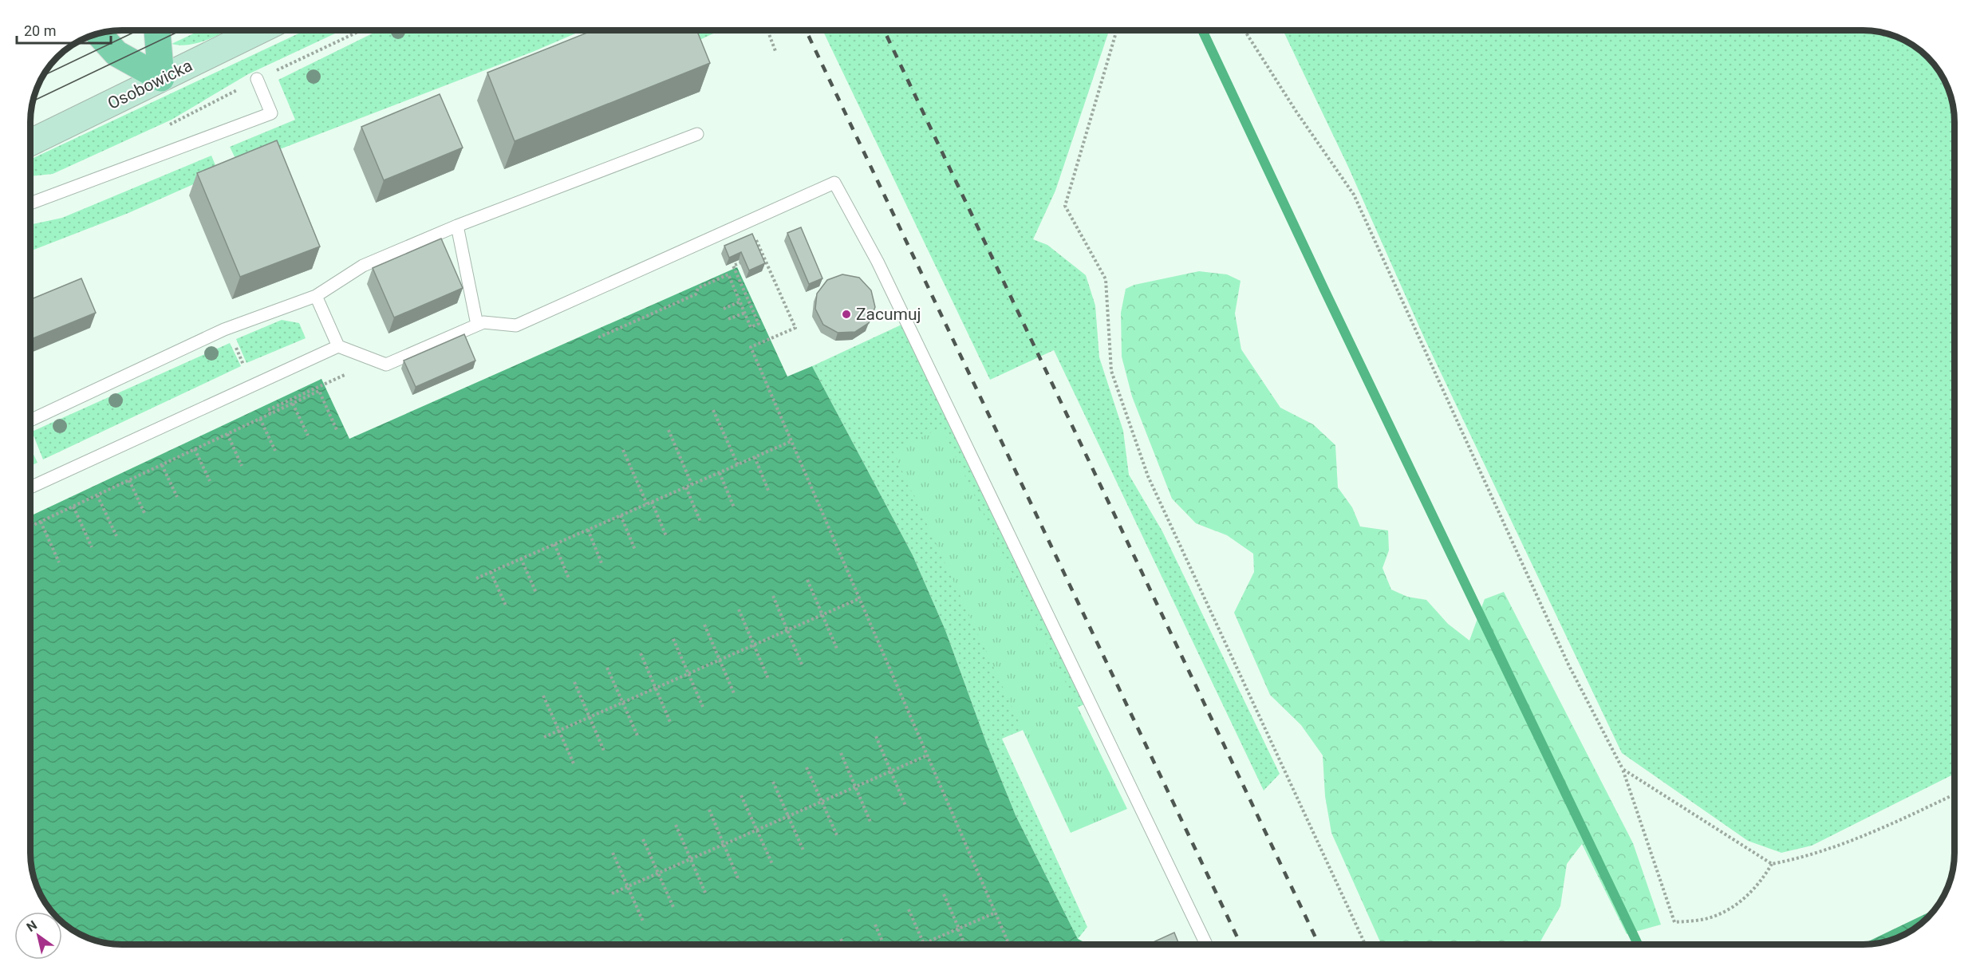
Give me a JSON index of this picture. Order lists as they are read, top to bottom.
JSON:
{
  "streets": {
    "street": ["Osobowicka"]
  },
  "places": ["Zacumuj"],
  "scale_bar": "20 m",
  "north": "top left"
}
